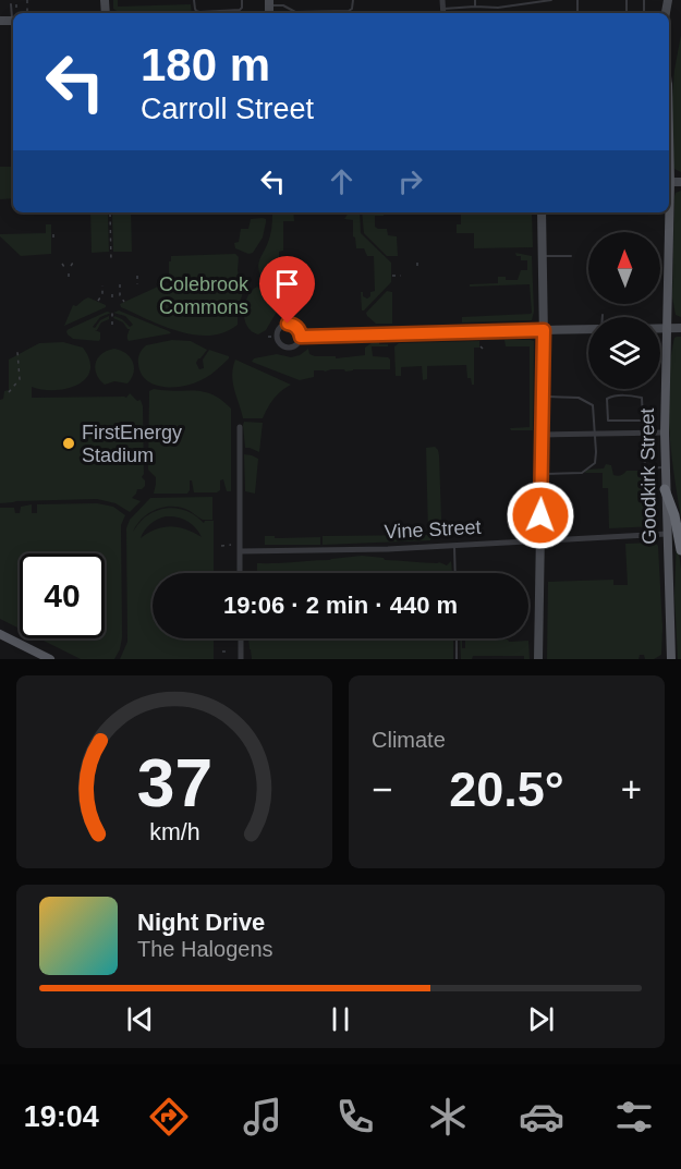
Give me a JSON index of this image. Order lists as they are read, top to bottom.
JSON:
{
  "streets": {
    "main road": ["Goodkirk Street"],
    "street": ["Vine Street"]
  },
  "crossings": [
    ["Goodkirk Street", "Vine Street"]
  ],
  "parks": ["Colebrook Commons"],
  "places": ["FirstEnergy Stadium"],
  "north": "top",
  "page": {
    "turn": ["180 m", "Carroll Street"],
    "limit": "40",
    "trip": "19:06 · 2 min · 440 m",
    "tile": "Climate",
    "heat": ["−", "20.5°", "+"],
    "song": ["Night Drive", "The Halogens"],
    "tabs": "19:04",
    "gauge": ["37", "km/h"]
  }
}
